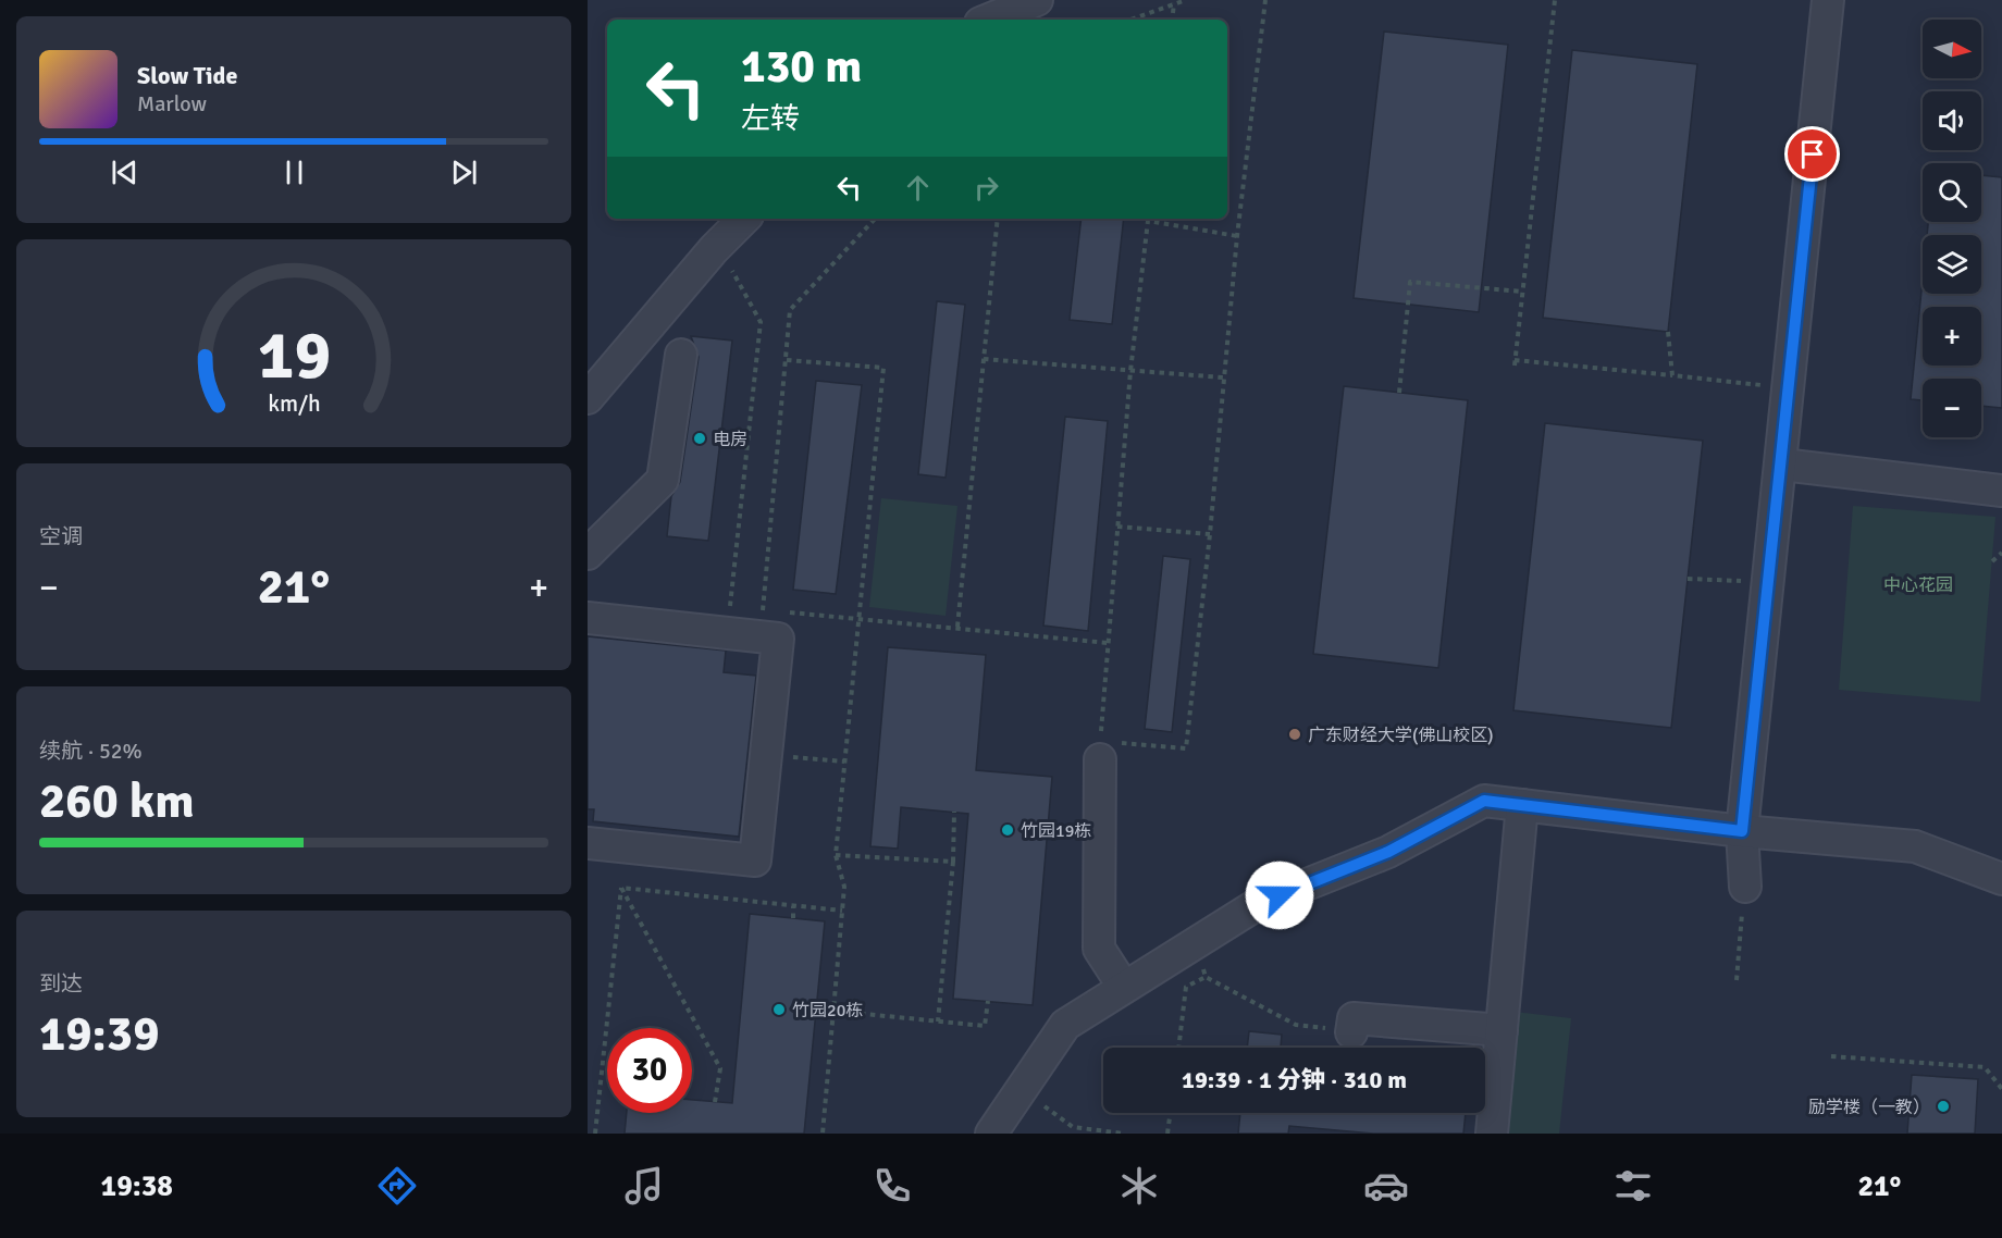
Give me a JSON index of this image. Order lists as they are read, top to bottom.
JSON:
{
  "parks": ["中心花园"],
  "places": [
    "电房",
    "广东财经大学(佛山校区)",
    "竹园19栋",
    "竹园20栋",
    "励学楼（一教）"
  ],
  "north": "right",
  "page": {
    "map_buttons": ["+", "−"],
    "turn": ["130 m", "左转"],
    "song": ["Slow Tide", "Marlow"],
    "tile": [
      "空调",
      ["续航 · 52%", "260 km"],
      ["到达", "19:39"]
    ],
    "heat": ["−", "21°", "+"],
    "limit": "30",
    "trip": "19:39 · 1 分钟 · 310 m",
    "tabs": ["19:38", "21°"],
    "gauge": ["19", "km/h"]
  }
}
